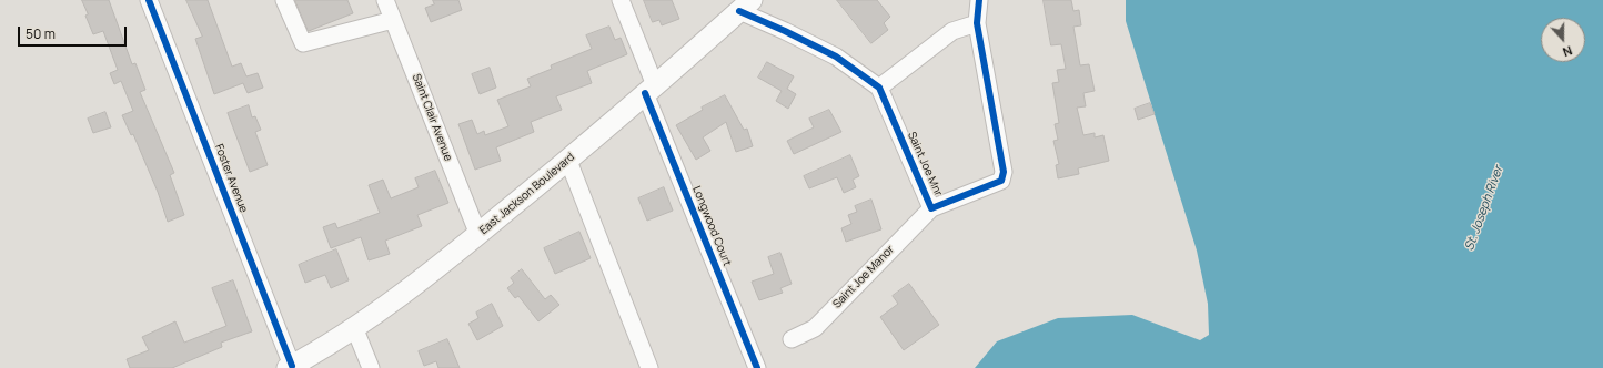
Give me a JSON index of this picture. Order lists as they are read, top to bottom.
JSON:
{
  "streets": {
    "main road": ["East Jackson Boulevard"],
    "street": [
      "Saint Clair Avenue",
      "Saint Joe Mnr",
      "Foster Avenue",
      "Longwood Court",
      "Saint Joe Manor"
    ]
  },
  "crossings": [
    ["Saint Clair Avenue", "East Jackson Boulevard"],
    ["Saint Joe Mnr", "Saint Joe Manor"],
    ["Foster Avenue", "East Jackson Boulevard"],
    ["East Jackson Boulevard", "Longwood Court"]
  ],
  "water": ["St. Joseph River"],
  "scale_bar": "50 m",
  "north": "bottom"
}
